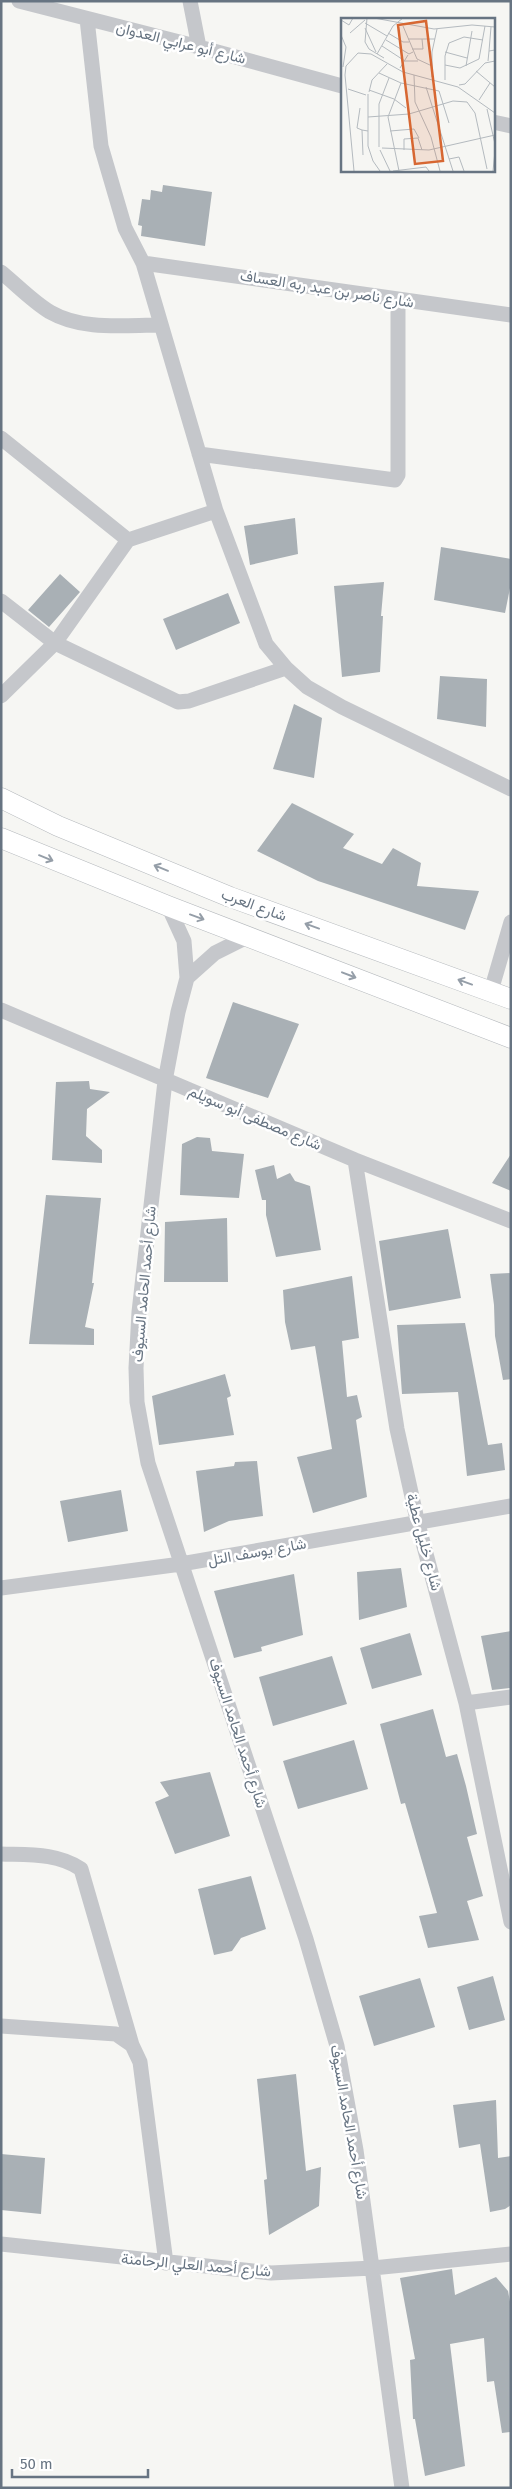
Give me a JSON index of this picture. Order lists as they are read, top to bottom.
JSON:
{
  "streets": {
    "main road": ["شارع العرب"],
    "street": [
      "شارع أبو عرابي العدوان",
      "شارع ناصر بن عبد ربه العساف",
      "شارع مصطفى أبو سويلم",
      "شارع أحمد الحامد السيوف",
      "شارع خليل عطية",
      "شارع يوسف التل",
      "شارع أحمد العلي الرحامنة"
    ]
  },
  "crossings": [
    ["شارع العرب", "شارع أحمد الحامد السيوف"],
    ["شارع مصطفى أبو سويلم", "شارع أحمد الحامد السيوف"],
    ["شارع مصطفى أبو سويلم", "شارع خليل عطية"],
    ["شارع أحمد الحامد السيوف", "شارع يوسف التل"],
    ["شارع أحمد الحامد السيوف", "شارع أحمد العلي الرحامنة"],
    ["شارع خليل عطية", "شارع يوسف التل"]
  ],
  "scale_bar": "50 m"
}
